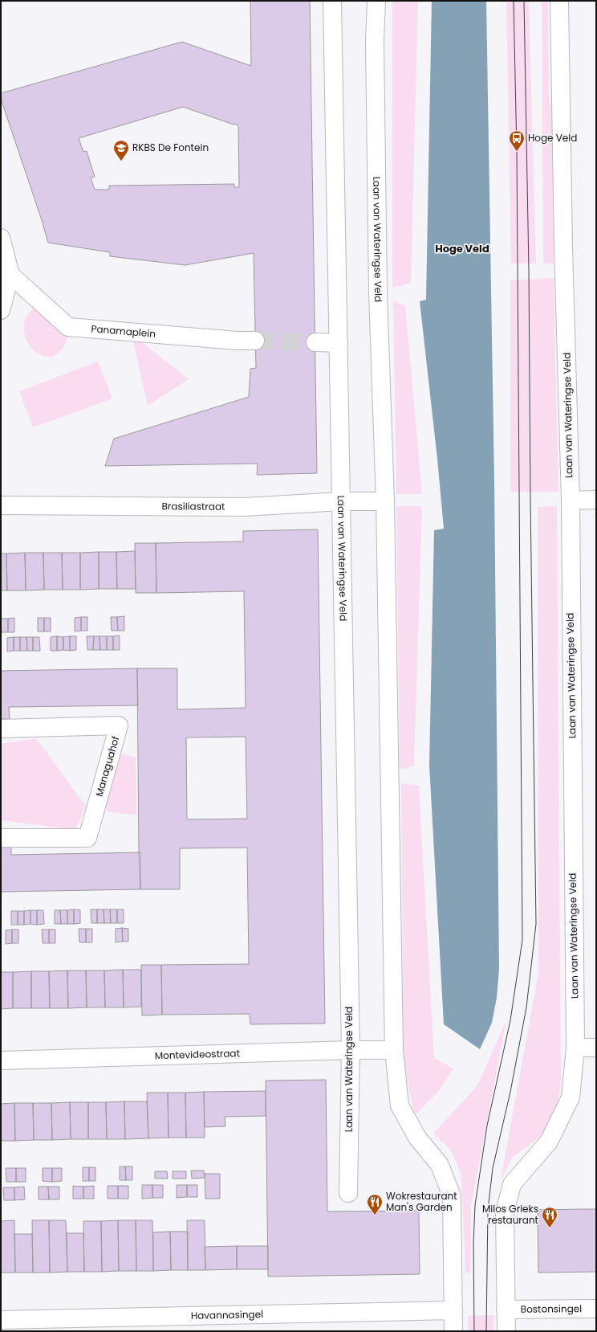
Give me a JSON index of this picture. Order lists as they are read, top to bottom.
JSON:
{
  "streets": {
    "street": [
      "Laan van Wateringse Veld",
      "Panamaplein",
      "Brasiliastraat",
      "Managuahof",
      "Montevideostraat",
      "Bostonsingel",
      "Havannasingel"
    ]
  },
  "crossings": [
    ["Laan van Wateringse Veld", "Brasiliastraat"],
    ["Laan van Wateringse Veld", "Montevideostraat"],
    ["Laan van Wateringse Veld", "Bostonsingel"],
    ["Laan van Wateringse Veld", "Havannasingel"]
  ],
  "districts": ["Hoge Veld"],
  "places": {
    "bus stop": ["Hoge Veld"],
    "school or university": ["RKBS De Fontein"],
    "restaurant": ["Wokrestaurant Man's Garden", "Milos Grieks restaurant"]
  }
}
